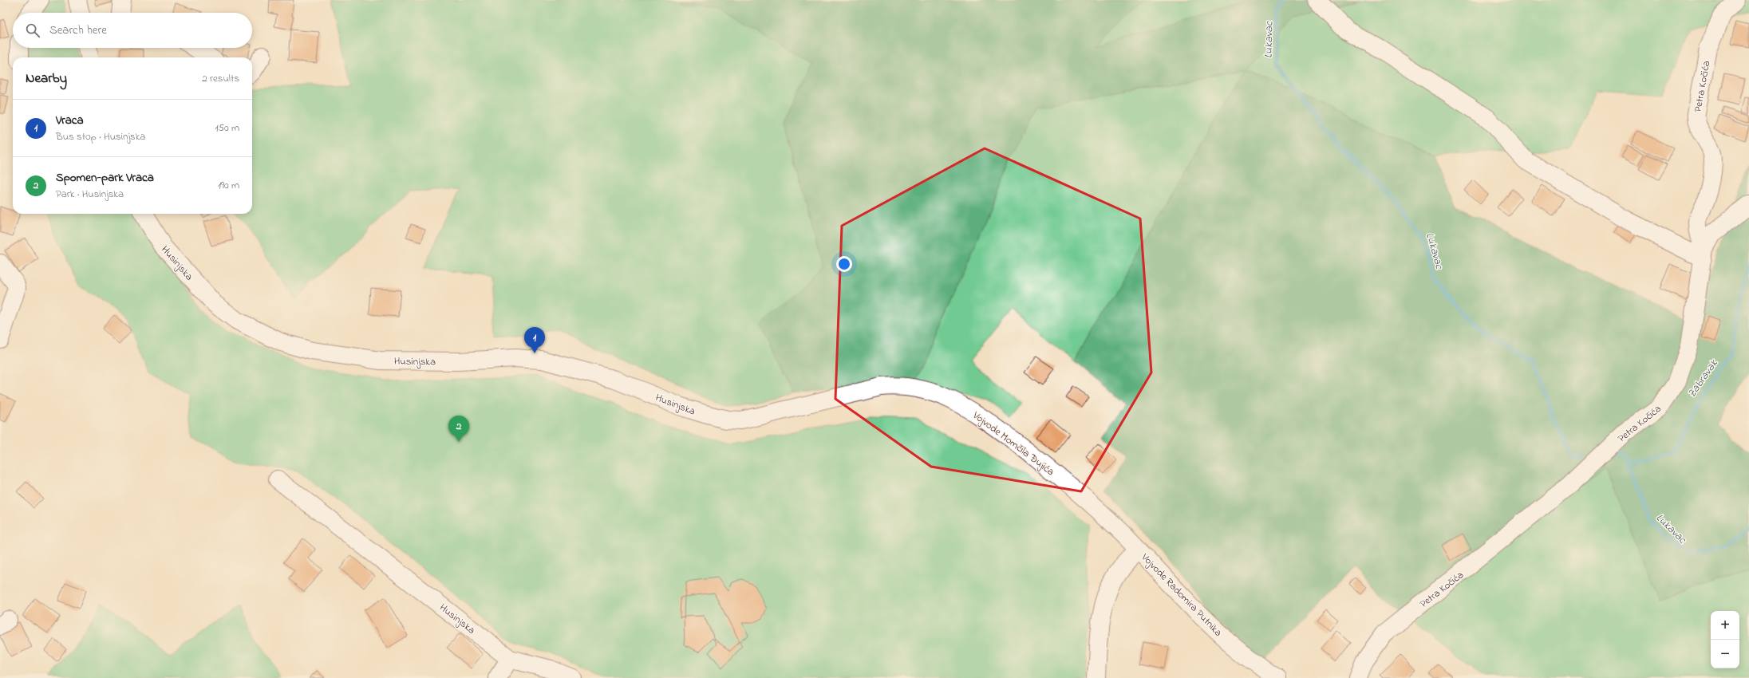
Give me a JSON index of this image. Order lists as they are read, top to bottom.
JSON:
{
  "streets": {
    "street": [
      "Petra Kočića",
      "Husinjska",
      "Vojvode Momčila Đujića",
      "Vojvode Radomira Putnika"
    ]
  },
  "crossings": [
    ["Husinjska", "Vojvode Momčila Đujića"],
    ["Vojvode Momčila Đujića", "Vojvode Radomira Putnika"]
  ],
  "water": ["Lukavac", "Zabravak"],
  "page": {
    "search": "Search here",
    "heading": ["Nearby", "2 results"],
    "list": [
      {
        "mark": "1",
        "name": "Vraca",
        "note": "Bus stop · Husinjska",
        "value": "150 m"
      },
      {
        "mark": "2",
        "name": "Spomen-park Vraca",
        "note": "Park · Husinjska",
        "value": "190 m"
      }
    ],
    "pins": ["1", "2"],
    "map_buttons": ["+", "−"]
  }
}
